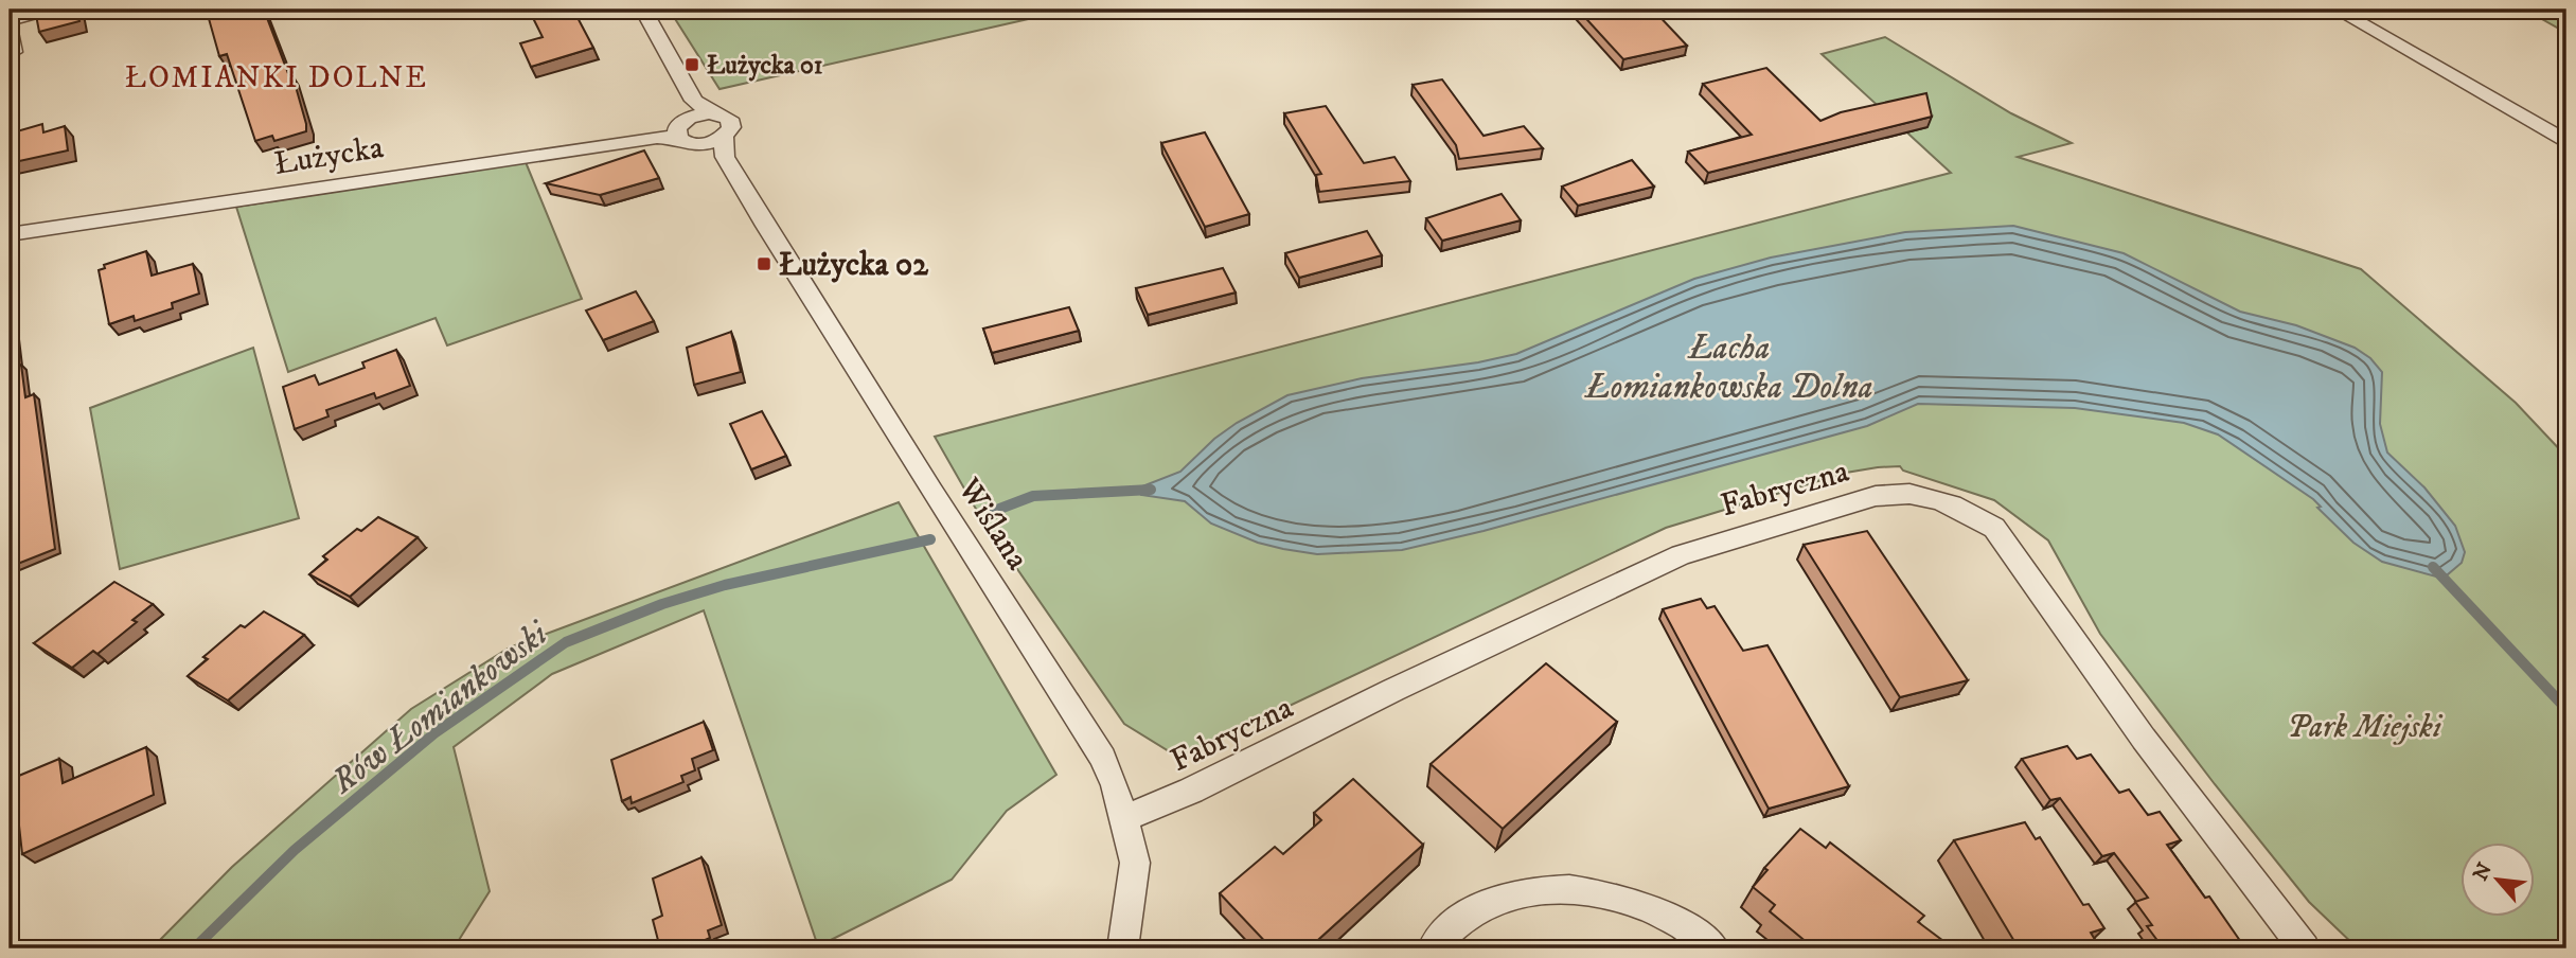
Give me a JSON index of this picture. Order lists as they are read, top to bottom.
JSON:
{
  "streets": {
    "street": ["Łużycka", "Fabryczna", "Wiślana"]
  },
  "crossings": [
    ["Łużycka", "Wiślana"],
    ["Fabryczna", "Wiślana"]
  ],
  "districts": ["ŁOMIANKI DOLNE"],
  "water": ["Łacha Łomiankowska Dolna", "Rów Łomiankowski"],
  "parks": ["Park Miejski"],
  "places": {
    "transit": ["Łużycka 01", "Łużycka 02"]
  },
  "north": "top left"
}
